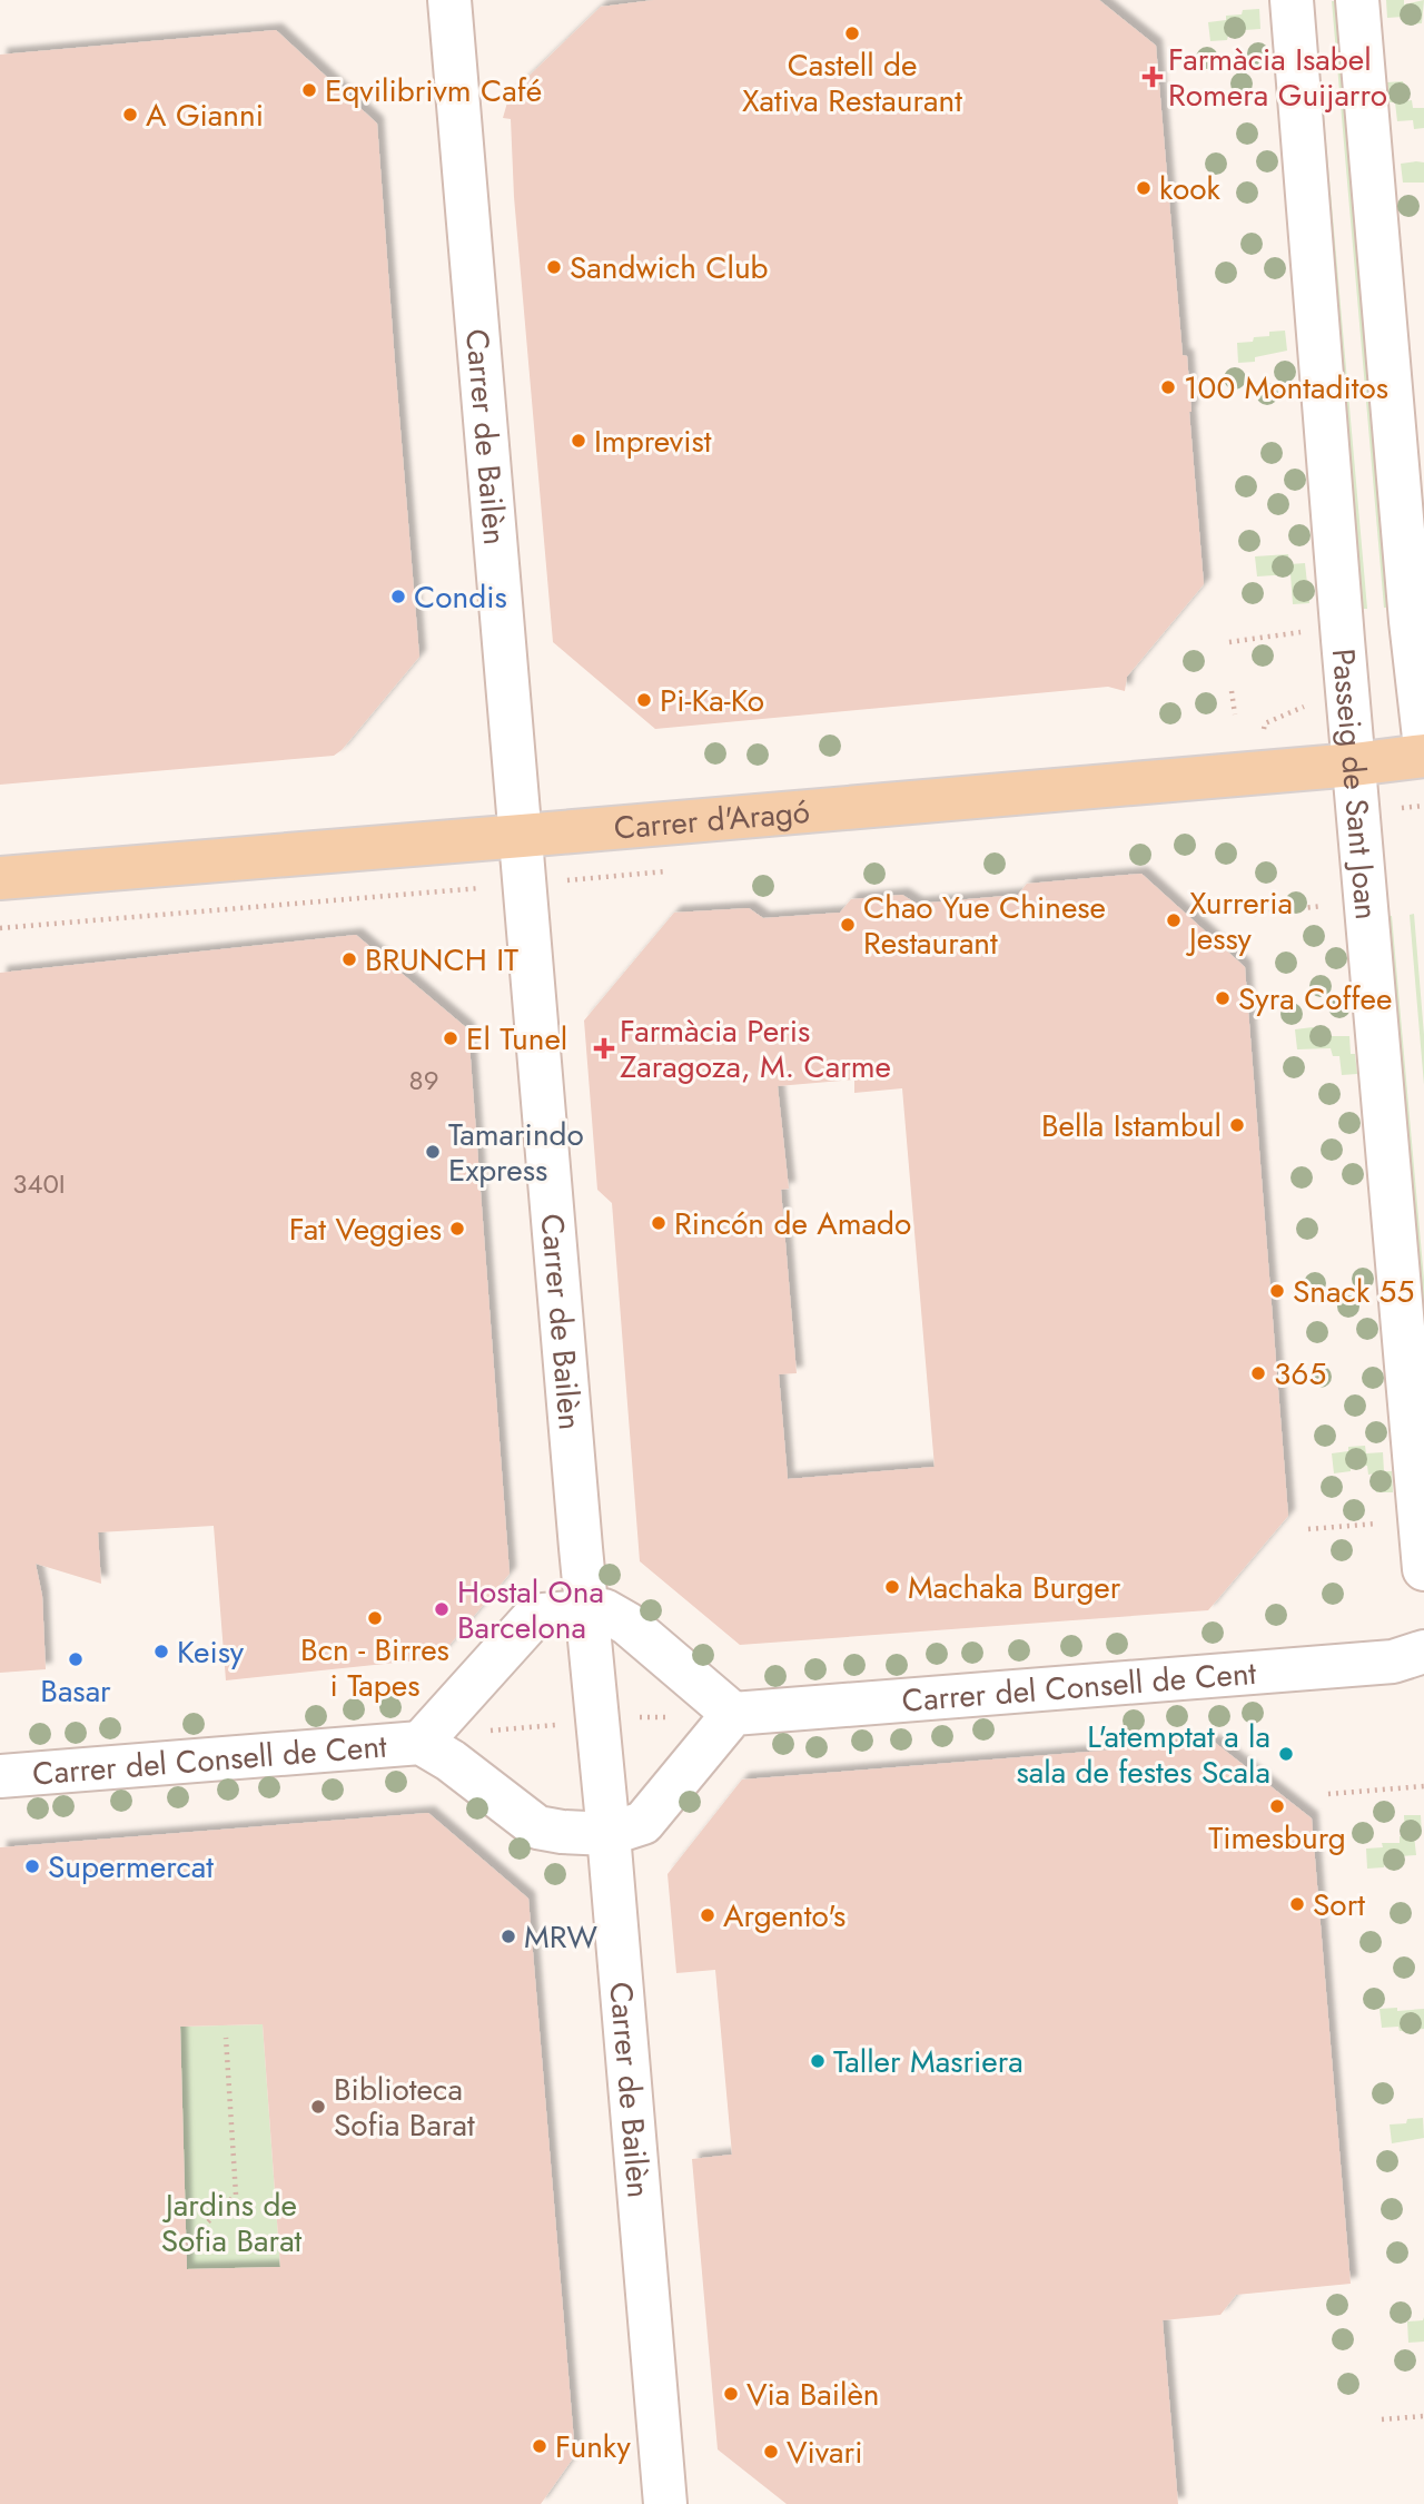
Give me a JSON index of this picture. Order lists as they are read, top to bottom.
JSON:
{
  "streets": {
    "main road": ["Carrer d'Aragó"],
    "street": ["Carrer de Bailèn", "Passeig de Sant Joan", "Carrer del Consell de Cent"]
  },
  "crossings": [
    ["Carrer de Bailèn", "Carrer d'Aragó"],
    ["Carrer de Bailèn", "Carrer del Consell de Cent"],
    ["Passeig de Sant Joan", "Carrer d'Aragó"]
  ],
  "parks": ["Jardins de Sofia Barat"],
  "places": {
    "other": [
      "Castell de Xativa Restaurant",
      "Eqvilibrivm Café",
      "A Gianni",
      "kook",
      "Sandwich Club",
      "100 Montaditos",
      "Imprevist",
      "Condis",
      "Pi-Ka-Ko",
      "Xurreria Jessy",
      "Chao Yue Chinese Restaurant",
      "BRUNCH IT",
      "Syra Coffee",
      "El Tunel",
      "Bella Istambul",
      "Tamarindo Express",
      "Rincón de Amado",
      "Fat Veggies",
      "Snack 55",
      "365",
      "Machaka Burger",
      "Hostal Ona Barcelona",
      "Bcn - Birres i Tapes",
      "Keisy",
      "Basar",
      "L'atemptat a la sala de festes Scala",
      "Timesburg",
      "Supermercat",
      "Sort",
      "Argento's",
      "MRW",
      "Taller Masriera",
      "Biblioteca Sofia Barat",
      "Via Bailèn",
      "Funky",
      "Vivari"
    ],
    "health": ["Farmàcia Isabel Romera Guijarro", "Farmàcia Peris Zaragoza, M. Carme"]
  },
  "house_numbers": ["89", "340I"]
}
